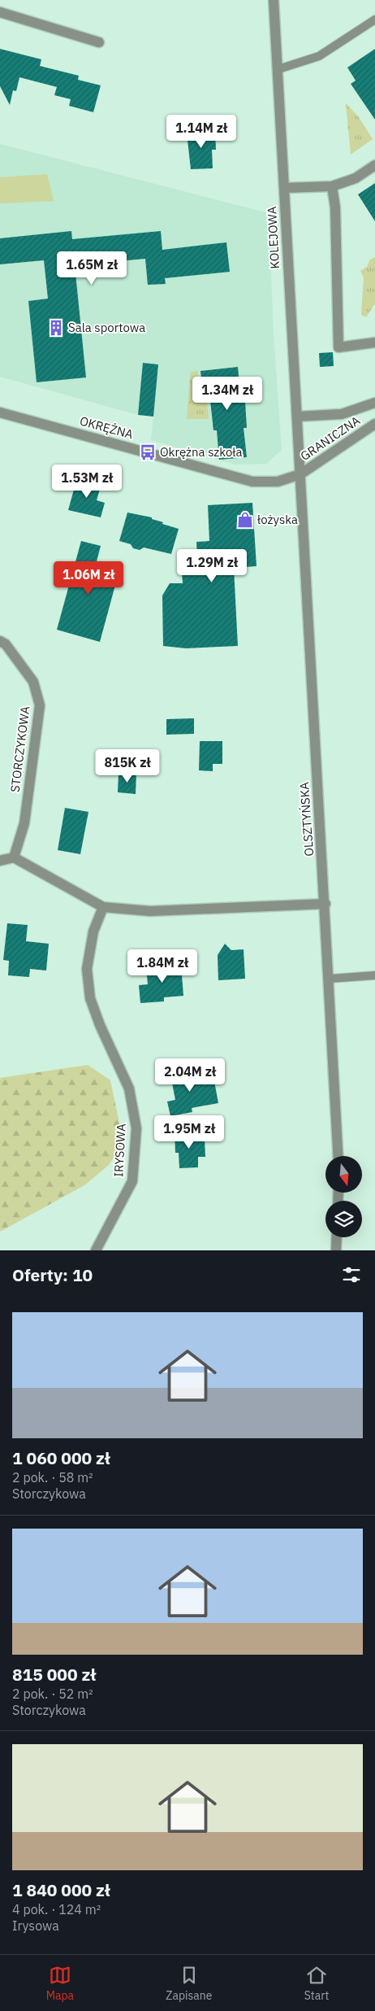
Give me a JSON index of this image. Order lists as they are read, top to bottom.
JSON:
{
  "streets": {
    "street": [
      "KOLEJOWA",
      "OKRĘŻNA",
      "GRANICZNA",
      "STORCZYKOWA",
      "OLSZTYŃSKA",
      "IRYSOWA"
    ]
  },
  "crossings": [
    ["KOLEJOWA", "OKRĘŻNA"],
    ["KOLEJOWA", "GRANICZNA"],
    ["KOLEJOWA", "OLSZTYŃSKA"],
    ["OKRĘŻNA", "GRANICZNA"],
    ["OKRĘŻNA", "OLSZTYŃSKA"],
    ["GRANICZNA", "OLSZTYŃSKA"]
  ],
  "places": {
    "building": ["Sala sportowa"],
    "bus stop": ["Okrężna szkoła"],
    "shop": ["łożyska"]
  },
  "north": "bottom",
  "page": {
    "price": [
      "1.14M zł",
      "1.65M zł",
      "1.34M zł",
      "1.53M zł",
      "1.29M zł",
      "1.06M zł",
      "815K zł",
      "1.84M zł",
      "2.04M zł",
      "1.95M zł"
    ],
    "heading": "Oferty: 10",
    "list": [
      {
        "name": "1 060 000 zł",
        "note": "2 pok. · 58 m² · Storczykowa"
      },
      {
        "name": "815 000 zł",
        "note": "2 pok. · 52 m² · Storczykowa"
      },
      {
        "name": "1 840 000 zł",
        "note": "4 pok. · 124 m² · Irysowa"
      }
    ],
    "tabs": ["Mapa", "Zapisane", "Start"]
  }
}
